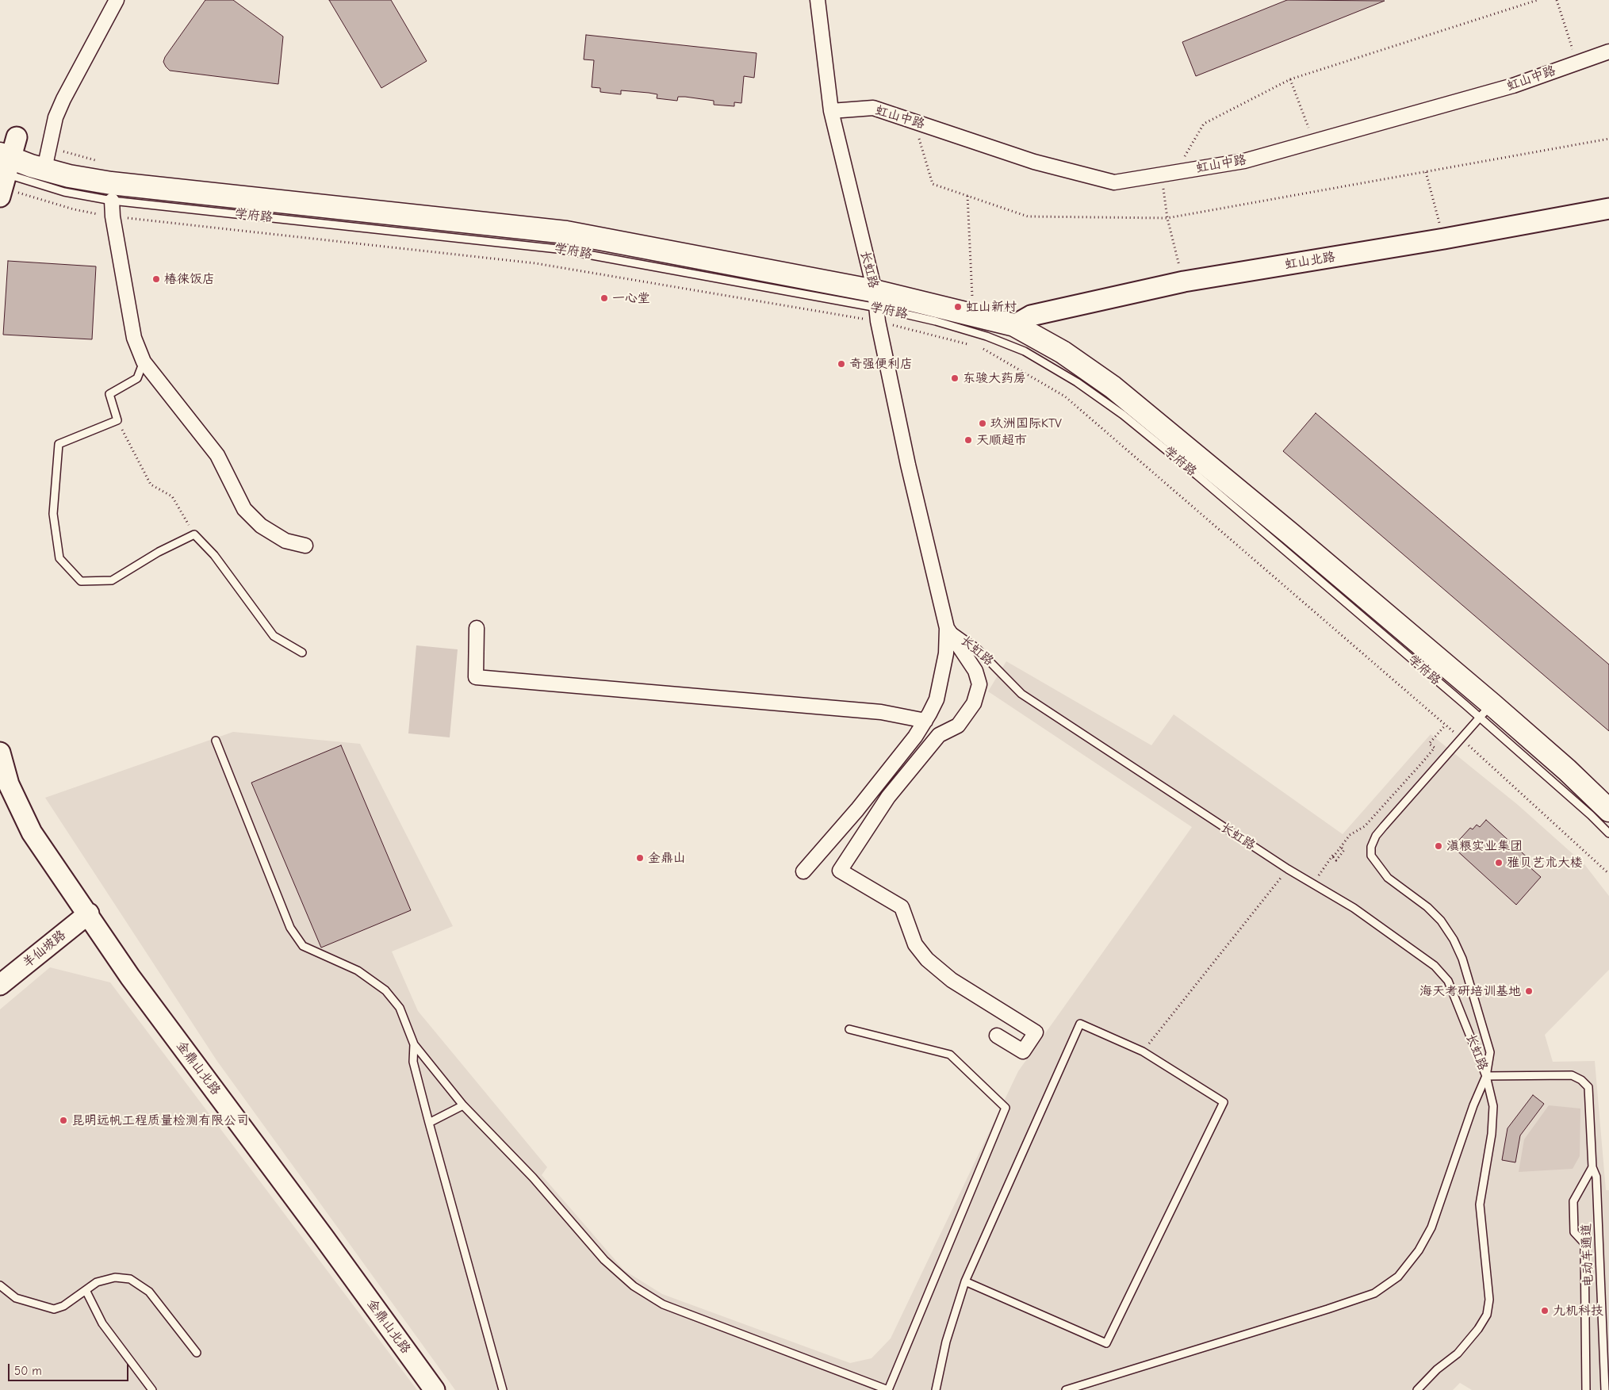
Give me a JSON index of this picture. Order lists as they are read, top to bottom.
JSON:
{
  "streets": {
    "main road": ["学府路"],
    "street": [
      "虹山中路",
      "虹山北路",
      "长虹路",
      "羊仙坡路",
      "金鼎山北路"
    ],
    "lane": ["电动车通道"]
  },
  "crossings": [
    ["虹山中路", "长虹路"],
    ["学府路", "虹山北路"],
    ["学府路", "长虹路"],
    ["长虹路", "电动车通道"],
    ["羊仙坡路", "金鼎山北路"]
  ],
  "places": [
    "椿徕饭店",
    "一心堂",
    "虹山新村",
    "奇强便利店",
    "东骏大药房",
    "玖洲国际KTV",
    "天顺超市",
    "滇粮实业集团",
    "金鼎山",
    "雅贝艺术大楼",
    "海天考研培训基地",
    "昆明远帆工程质量检测有限公司",
    "九机科技"
  ],
  "scale_bar": "50 m"
}
